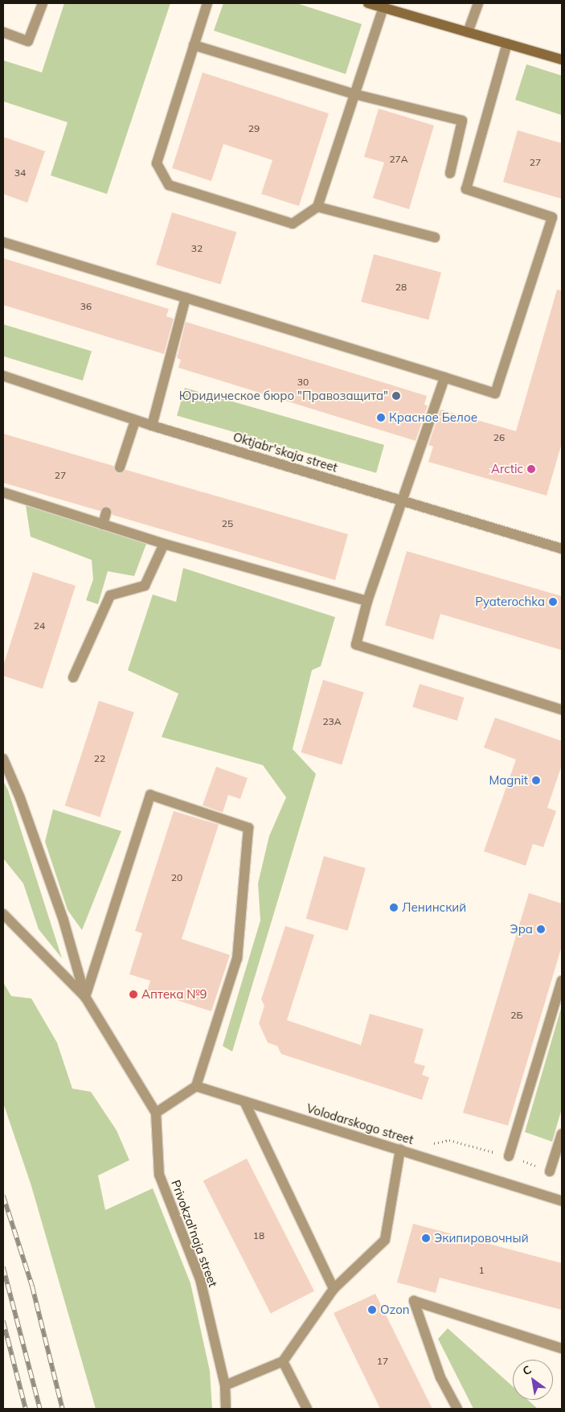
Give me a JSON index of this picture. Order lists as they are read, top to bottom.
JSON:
{
  "streets": {
    "street": ["Oktjabr'skaja street", "Volodarskogo street", "Privokzal'naja street"]
  },
  "places": [
    "Юридическое бюро \"Правозащита\"",
    "Красное Белое",
    "Arctic",
    "Pyaterochka",
    "Magnit",
    "Ленинский",
    "Эра",
    "Аптека №9",
    "Экипировочный",
    "Ozon"
  ],
  "house_numbers": [
    "29",
    "27А",
    "27",
    "34",
    "32",
    "28",
    "36",
    "30",
    "26",
    "27",
    "25",
    "24",
    "23А",
    "22",
    "20",
    "2Б",
    "18",
    "1",
    "17"
  ],
  "north": "top left"
}
